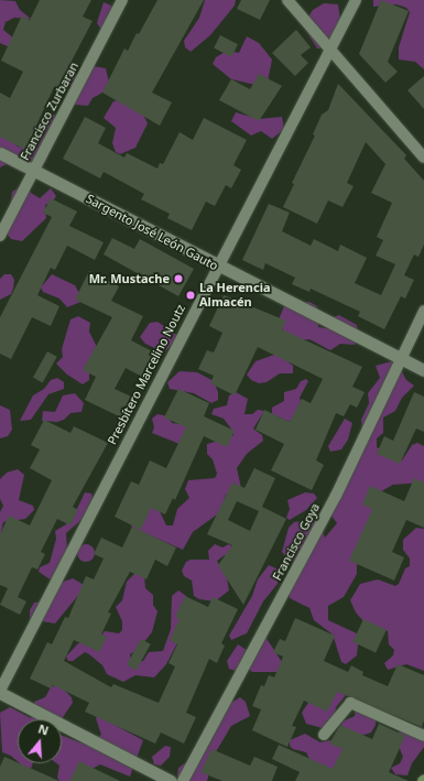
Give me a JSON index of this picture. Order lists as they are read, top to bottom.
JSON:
{
  "streets": {
    "street": [
      "Francisco Zurbaran",
      "Sargento José León Gauto",
      "Presbítero Marcelino Noutz",
      "Francisco Goya"
    ]
  },
  "crossings": [
    ["Francisco Zurbaran", "Sargento José León Gauto"],
    ["Sargento José León Gauto", "Presbítero Marcelino Noutz"],
    ["Sargento José León Gauto", "Francisco Goya"]
  ],
  "places": ["Mr. Mustache", "La Herencia Almacén"],
  "north": "top"
}
